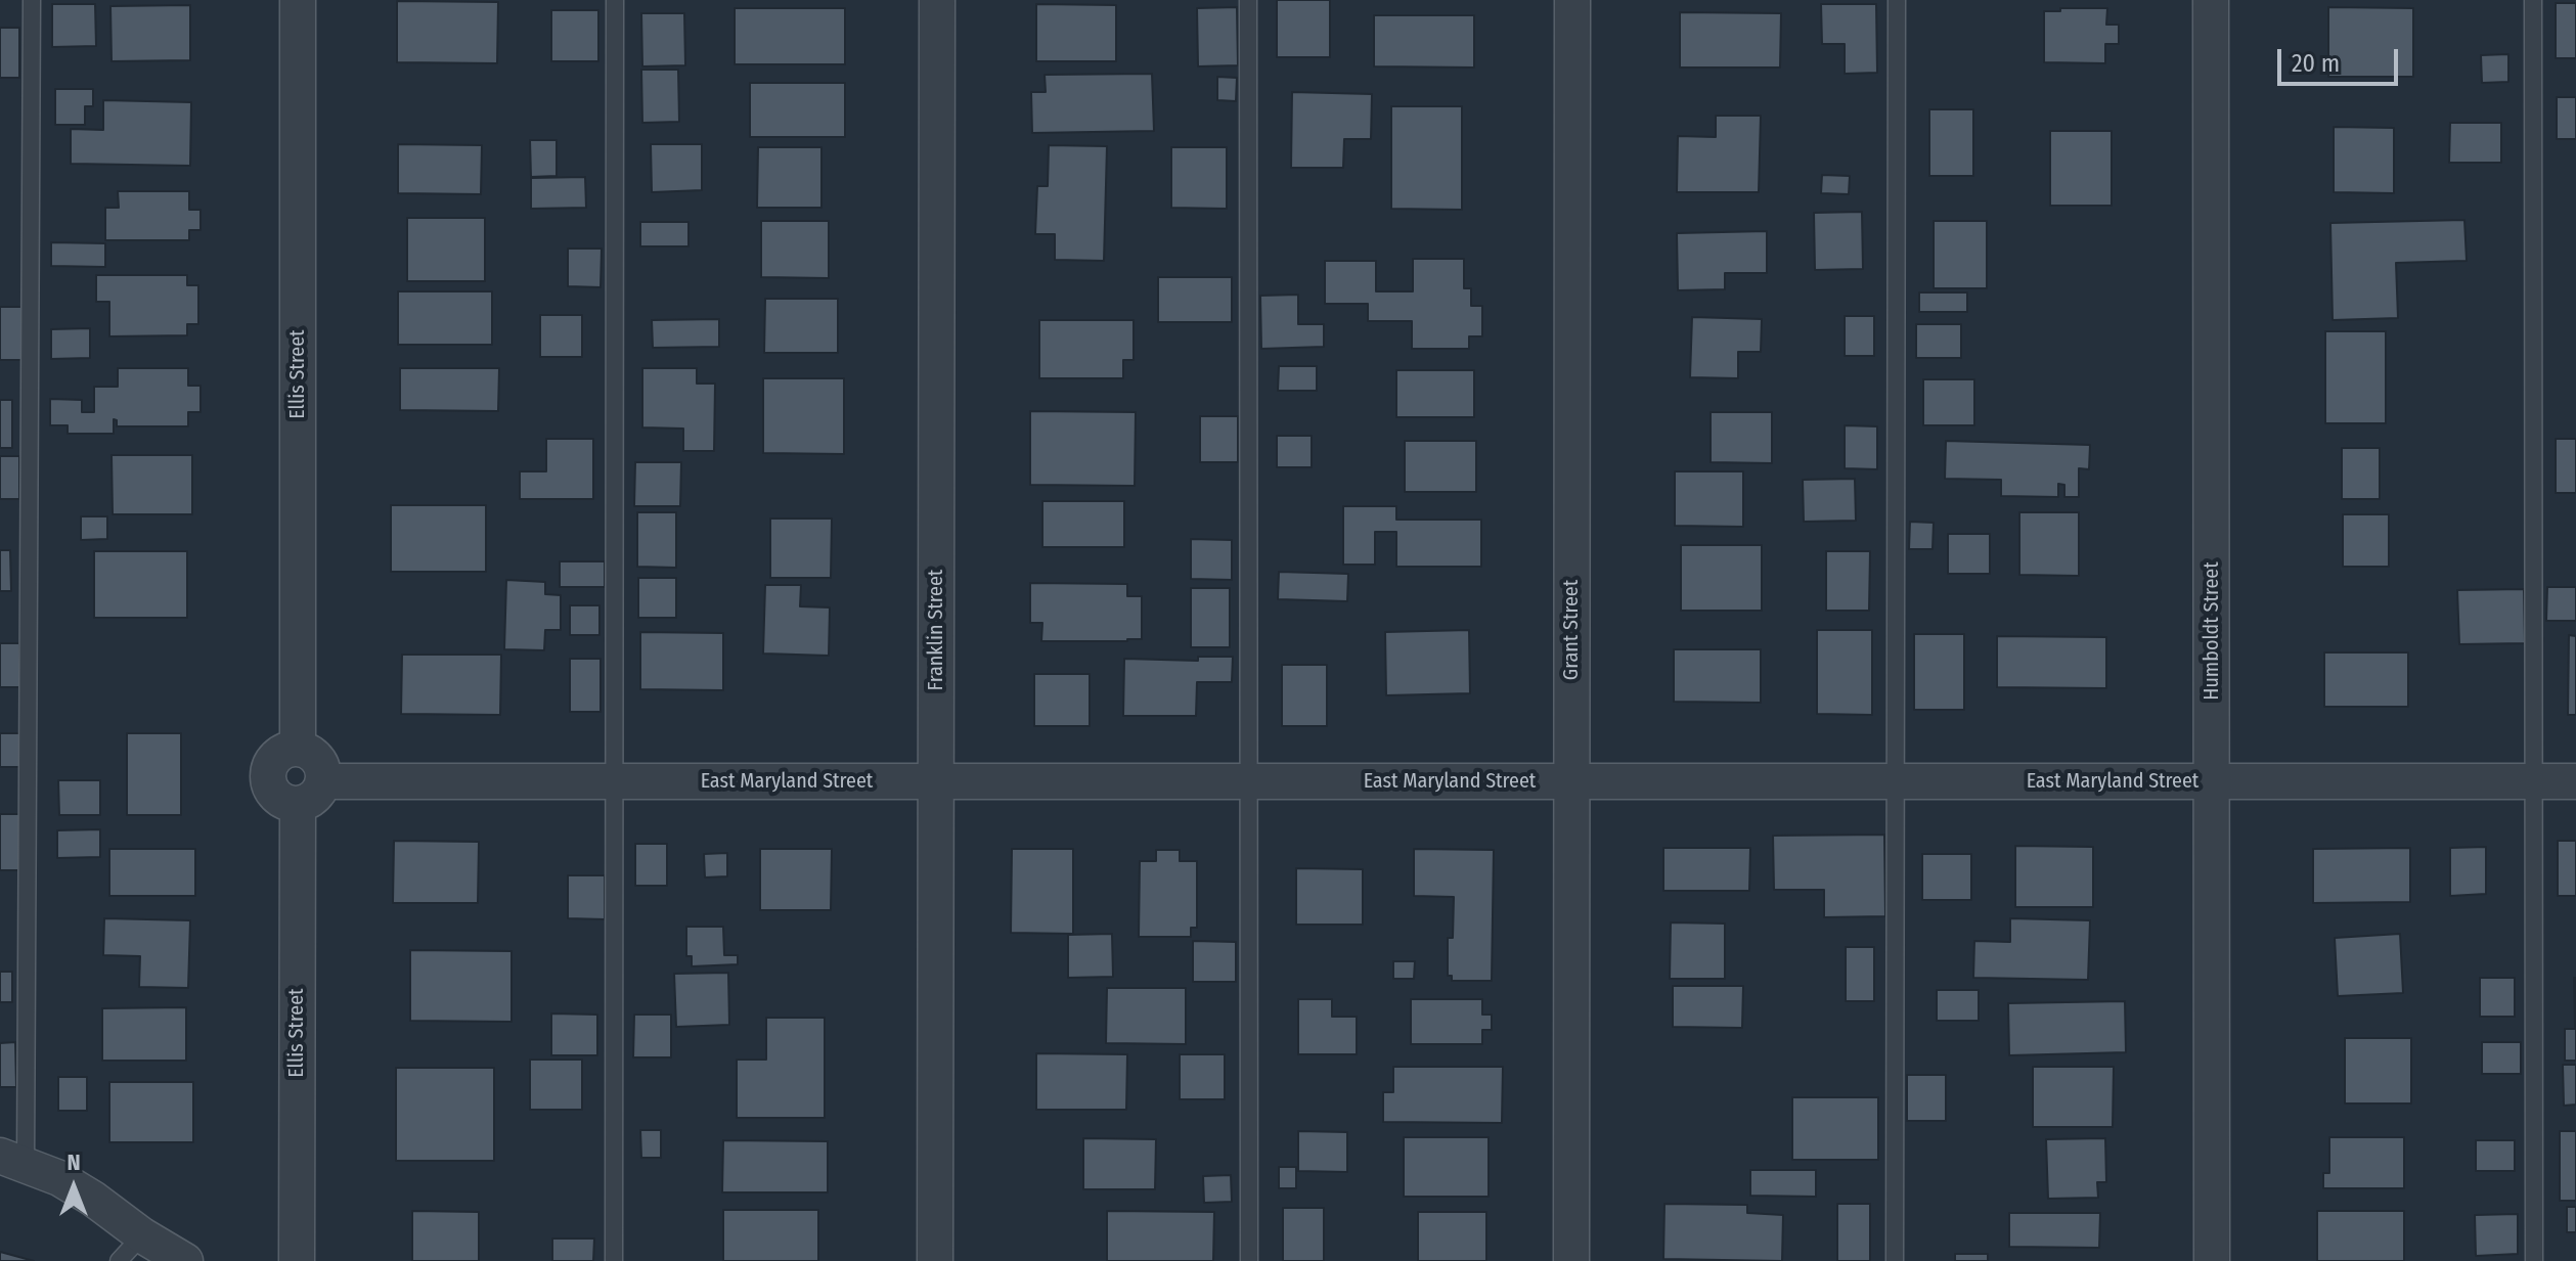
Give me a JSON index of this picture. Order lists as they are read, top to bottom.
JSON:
{
  "streets": {
    "street": [
      "Ellis Street",
      "Franklin Street",
      "Grant Street",
      "Humboldt Street",
      "East Maryland Street"
    ]
  },
  "crossings": [
    ["Ellis Street", "East Maryland Street"],
    ["Franklin Street", "East Maryland Street"],
    ["Grant Street", "East Maryland Street"],
    ["Humboldt Street", "East Maryland Street"]
  ],
  "scale_bar": "20 m",
  "north": "top"
}
